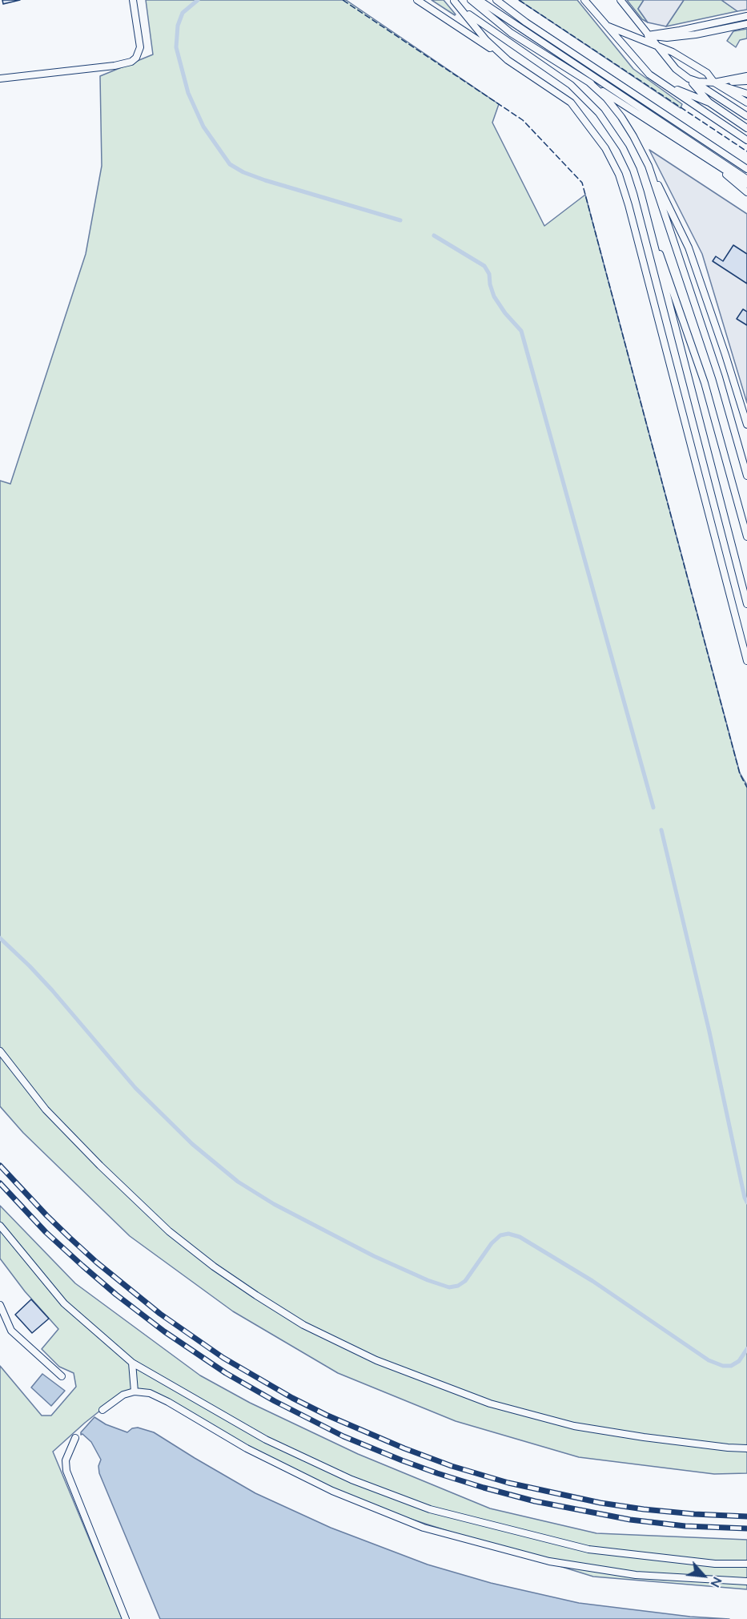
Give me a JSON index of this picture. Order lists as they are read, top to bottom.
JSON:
{
  "north": "bottom right"
}
